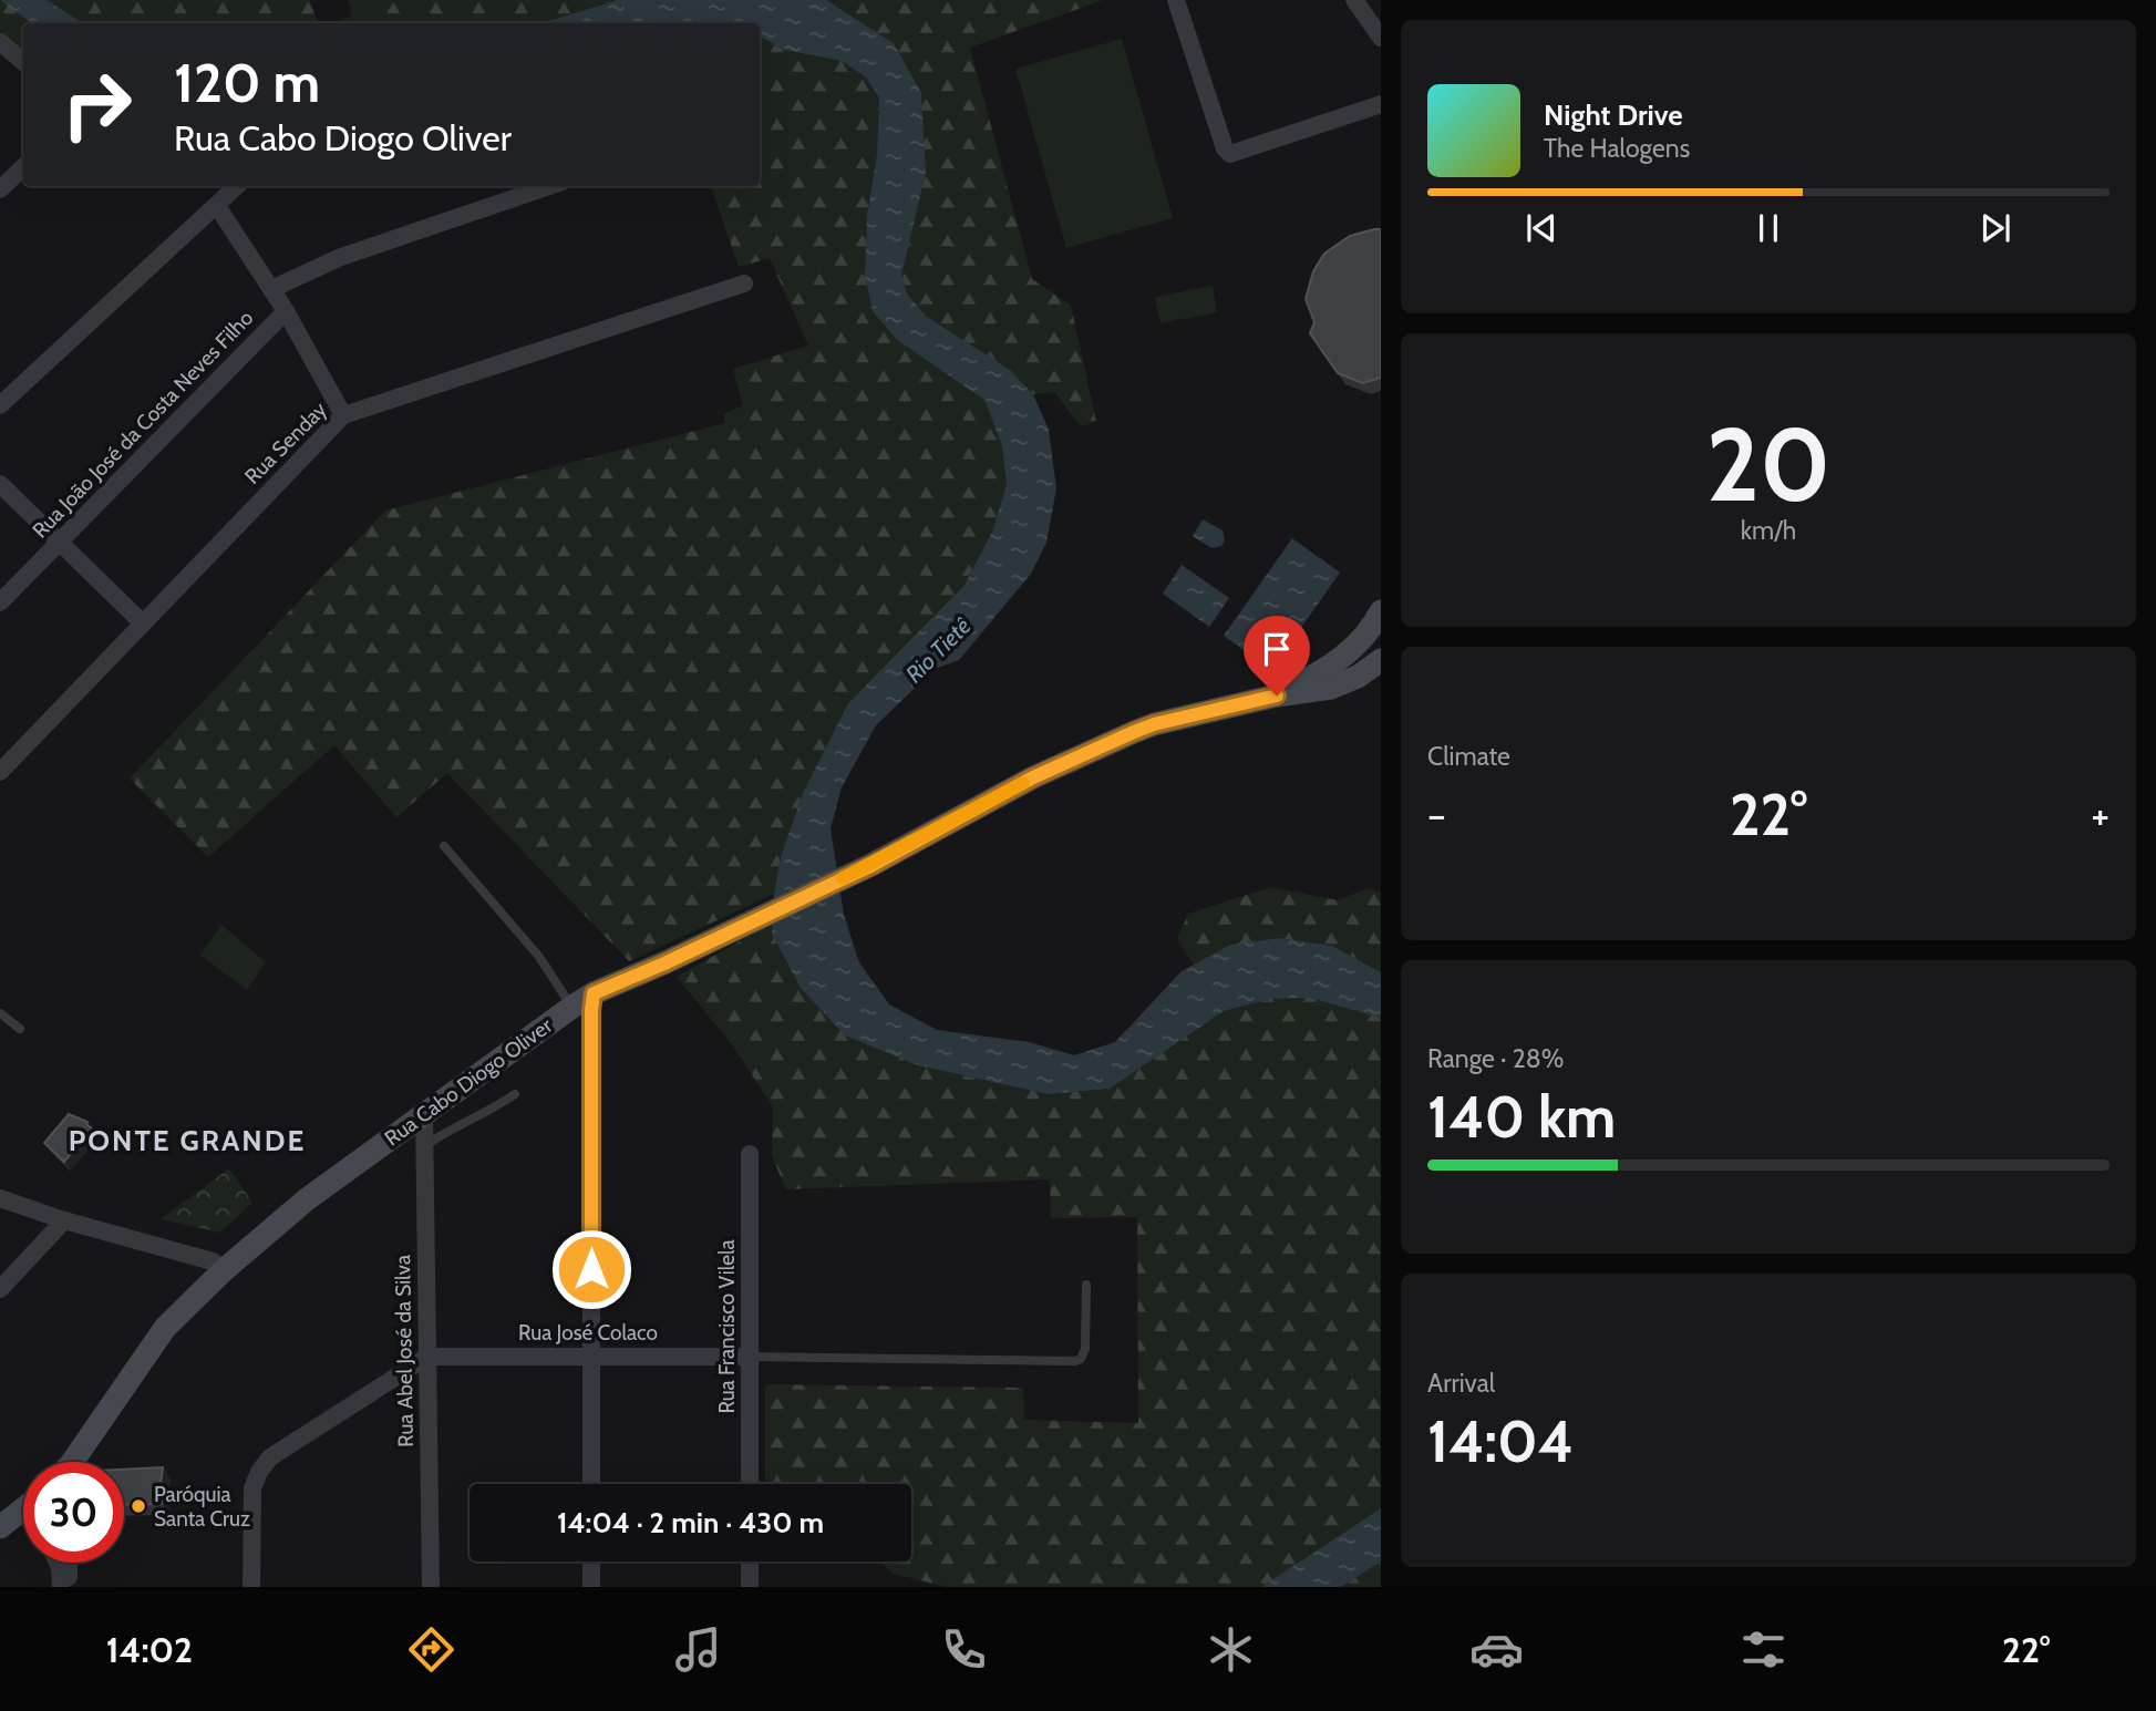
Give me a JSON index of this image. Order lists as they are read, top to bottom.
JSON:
{
  "streets": {
    "main road": ["Rua Cabo Diogo Oliver"],
    "street": [
      "Rua João José da Costa Neves Filho",
      "Rua Senday",
      "Rua Francisco Vilela",
      "Rua José Colaco",
      "Rua Abel José da Silva"
    ]
  },
  "crossings": [
    ["Rua Cabo Diogo Oliver", "Rua Abel José da Silva"],
    ["Rua Francisco Vilela", "Rua José Colaco"],
    ["Rua José Colaco", "Rua Abel José da Silva"]
  ],
  "districts": ["PONTE GRANDE"],
  "water": ["Rio Tietê"],
  "places": ["Paróquia Santa Cruz"],
  "page": {
    "turn": ["120 m", "Rua Cabo Diogo Oliver"],
    "song": ["Night Drive", "The Halogens"],
    "tile": [
      ["20", "km/h"],
      "Climate",
      ["Range · 28%", "140 km"],
      ["Arrival", "14:04"]
    ],
    "heat": ["−", "22°", "+"],
    "limit": "30",
    "trip": "14:04 · 2 min · 430 m",
    "tabs": ["14:02", "22°"]
  }
}
